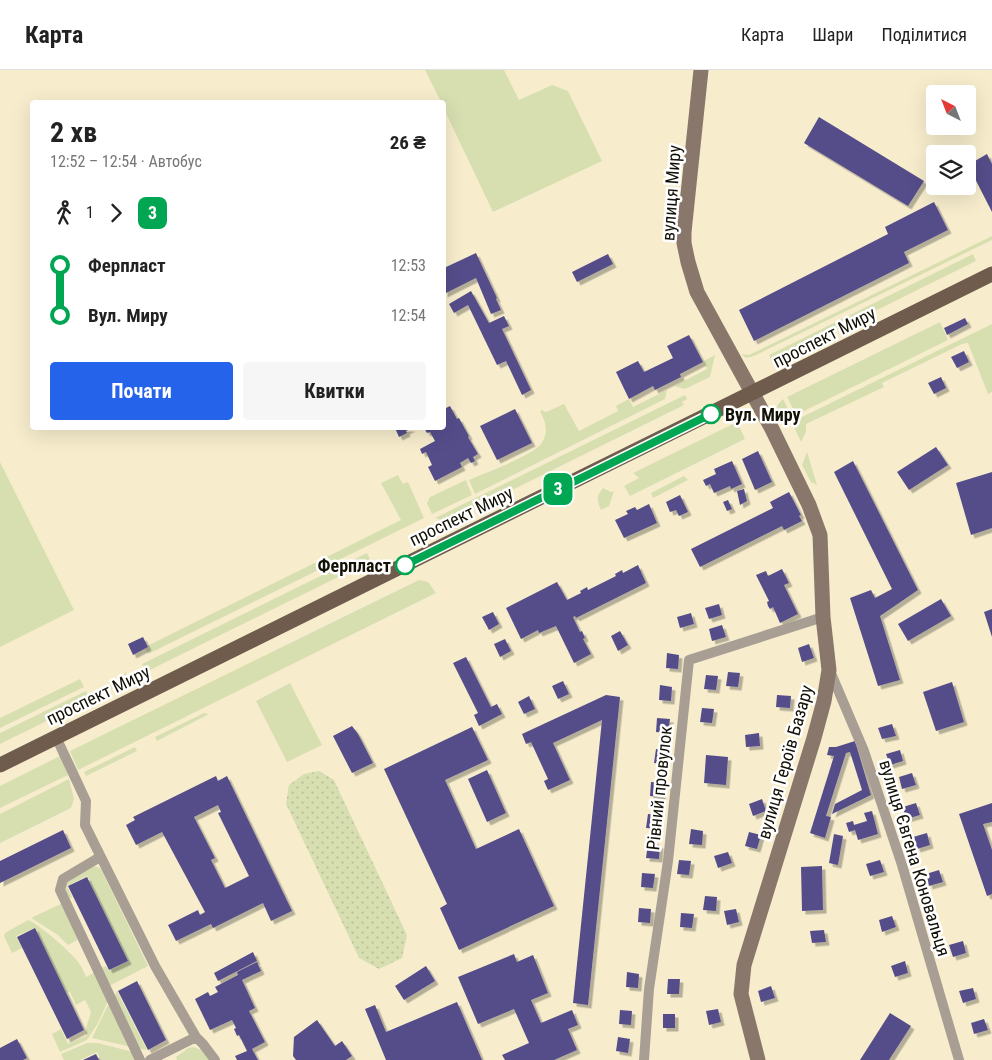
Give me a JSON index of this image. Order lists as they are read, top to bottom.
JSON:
{
  "streets": {
    "main road": ["вулиця Миру", "проспект Миру", "вулиця Героїв Базару"],
    "street": ["Рівний провулок", "вулиця Євгена Коновальця"]
  },
  "crossings": [
    ["вулиця Миру", "проспект Миру"],
    ["вулиця Миру", "вулиця Героїв Базару"],
    ["проспект Миру", "вулиця Героїв Базару"],
    ["вулиця Героїв Базару", "Рівний провулок"],
    ["вулиця Героїв Базару", "вулиця Євгена Коновальця"]
  ],
  "places": ["Вул. Миру", "Ферпласт"],
  "lines": ["bus line 3"],
  "north": "top left",
  "page": {
    "header": "Карта",
    "nav": ["Карта", "Шари", "Поділитися"],
    "on_map": "3",
    "heading": ["2 хв", "12:52 – 12:54 · Автобус", "26 ₴"],
    "legs": ["1", "3"],
    "list": [
      {
        "name": "Ферпласт",
        "value": "12:53"
      },
      {
        "name": "Вул. Миру",
        "value": "12:54"
      }
    ],
    "buttons": ["Почати", "Квитки"]
  }
}
